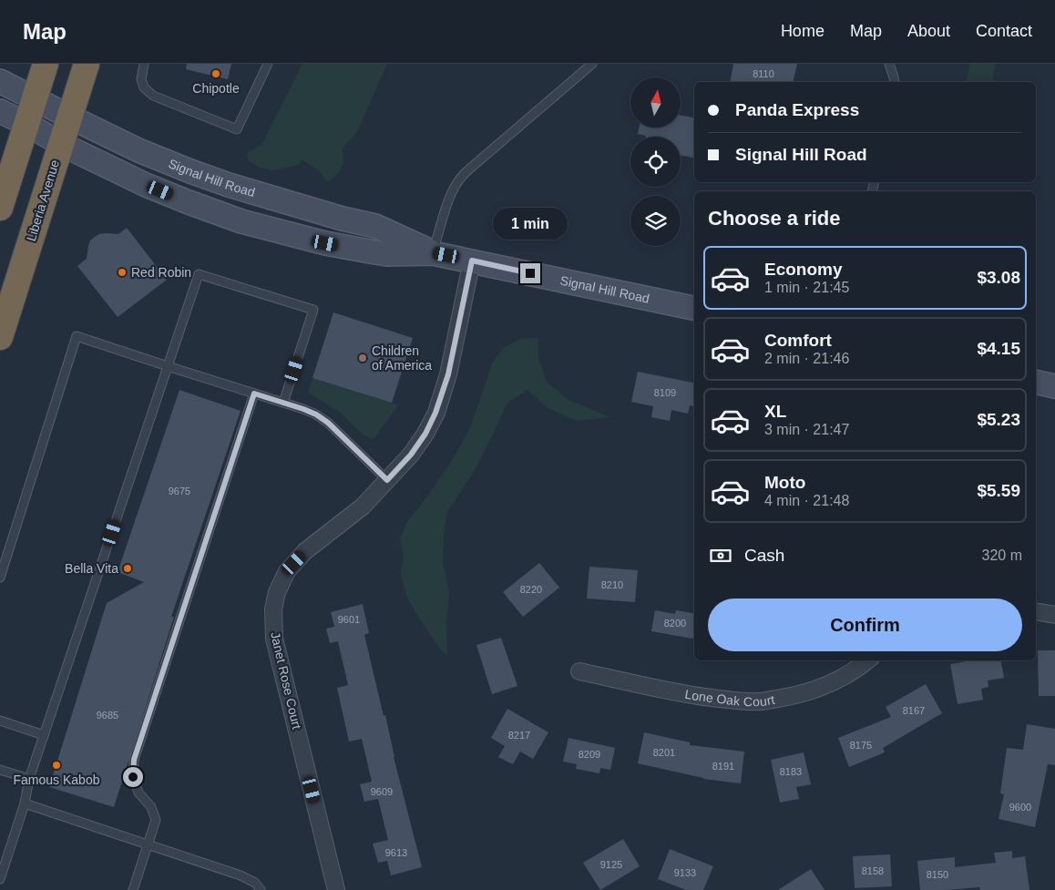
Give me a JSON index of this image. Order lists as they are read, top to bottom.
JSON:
{
  "streets": {
    "highway": ["Liberia Avenue"],
    "main road": ["Signal Hill Road"],
    "street": ["Janet Rose Court", "Lone Oak Court"]
  },
  "crossings": [
    ["Signal Hill Road", "Liberia Avenue"],
    ["Signal Hill Road", "Janet Rose Court"]
  ],
  "places": [
    "Chipotle",
    "Red Robin",
    "Children of America",
    "Bella Vita",
    "Famous Kabob"
  ],
  "house_numbers": [
    "8110",
    "8109",
    "9675",
    "8210",
    "8220",
    "9601",
    "8200",
    "8167",
    "9685",
    "8217",
    "8175",
    "8201",
    "8209",
    "8191",
    "8183",
    "9609",
    "9600",
    "9613",
    "9125",
    "8158",
    "9133",
    "8150"
  ],
  "north": "top",
  "page": {
    "header": "Map",
    "nav": [
      "Home",
      "Map",
      "About",
      "Contact"
    ],
    "banner": ["Panda Express", "Signal Hill Road"],
    "heading": "Choose a ride",
    "bubble": "1 min",
    "list": [
      {
        "name": "Economy",
        "note": "1 min · 21:45",
        "value": "$3.08"
      },
      {
        "name": "Comfort",
        "note": "2 min · 21:46",
        "value": "$4.15"
      },
      {
        "name": "XL",
        "note": "3 min · 21:47",
        "value": "$5.23"
      },
      {
        "name": "Moto",
        "note": "4 min · 21:48",
        "value": "$5.59"
      }
    ],
    "pay": ["Cash", "320 m"],
    "buttons": "Confirm"
  }
}
